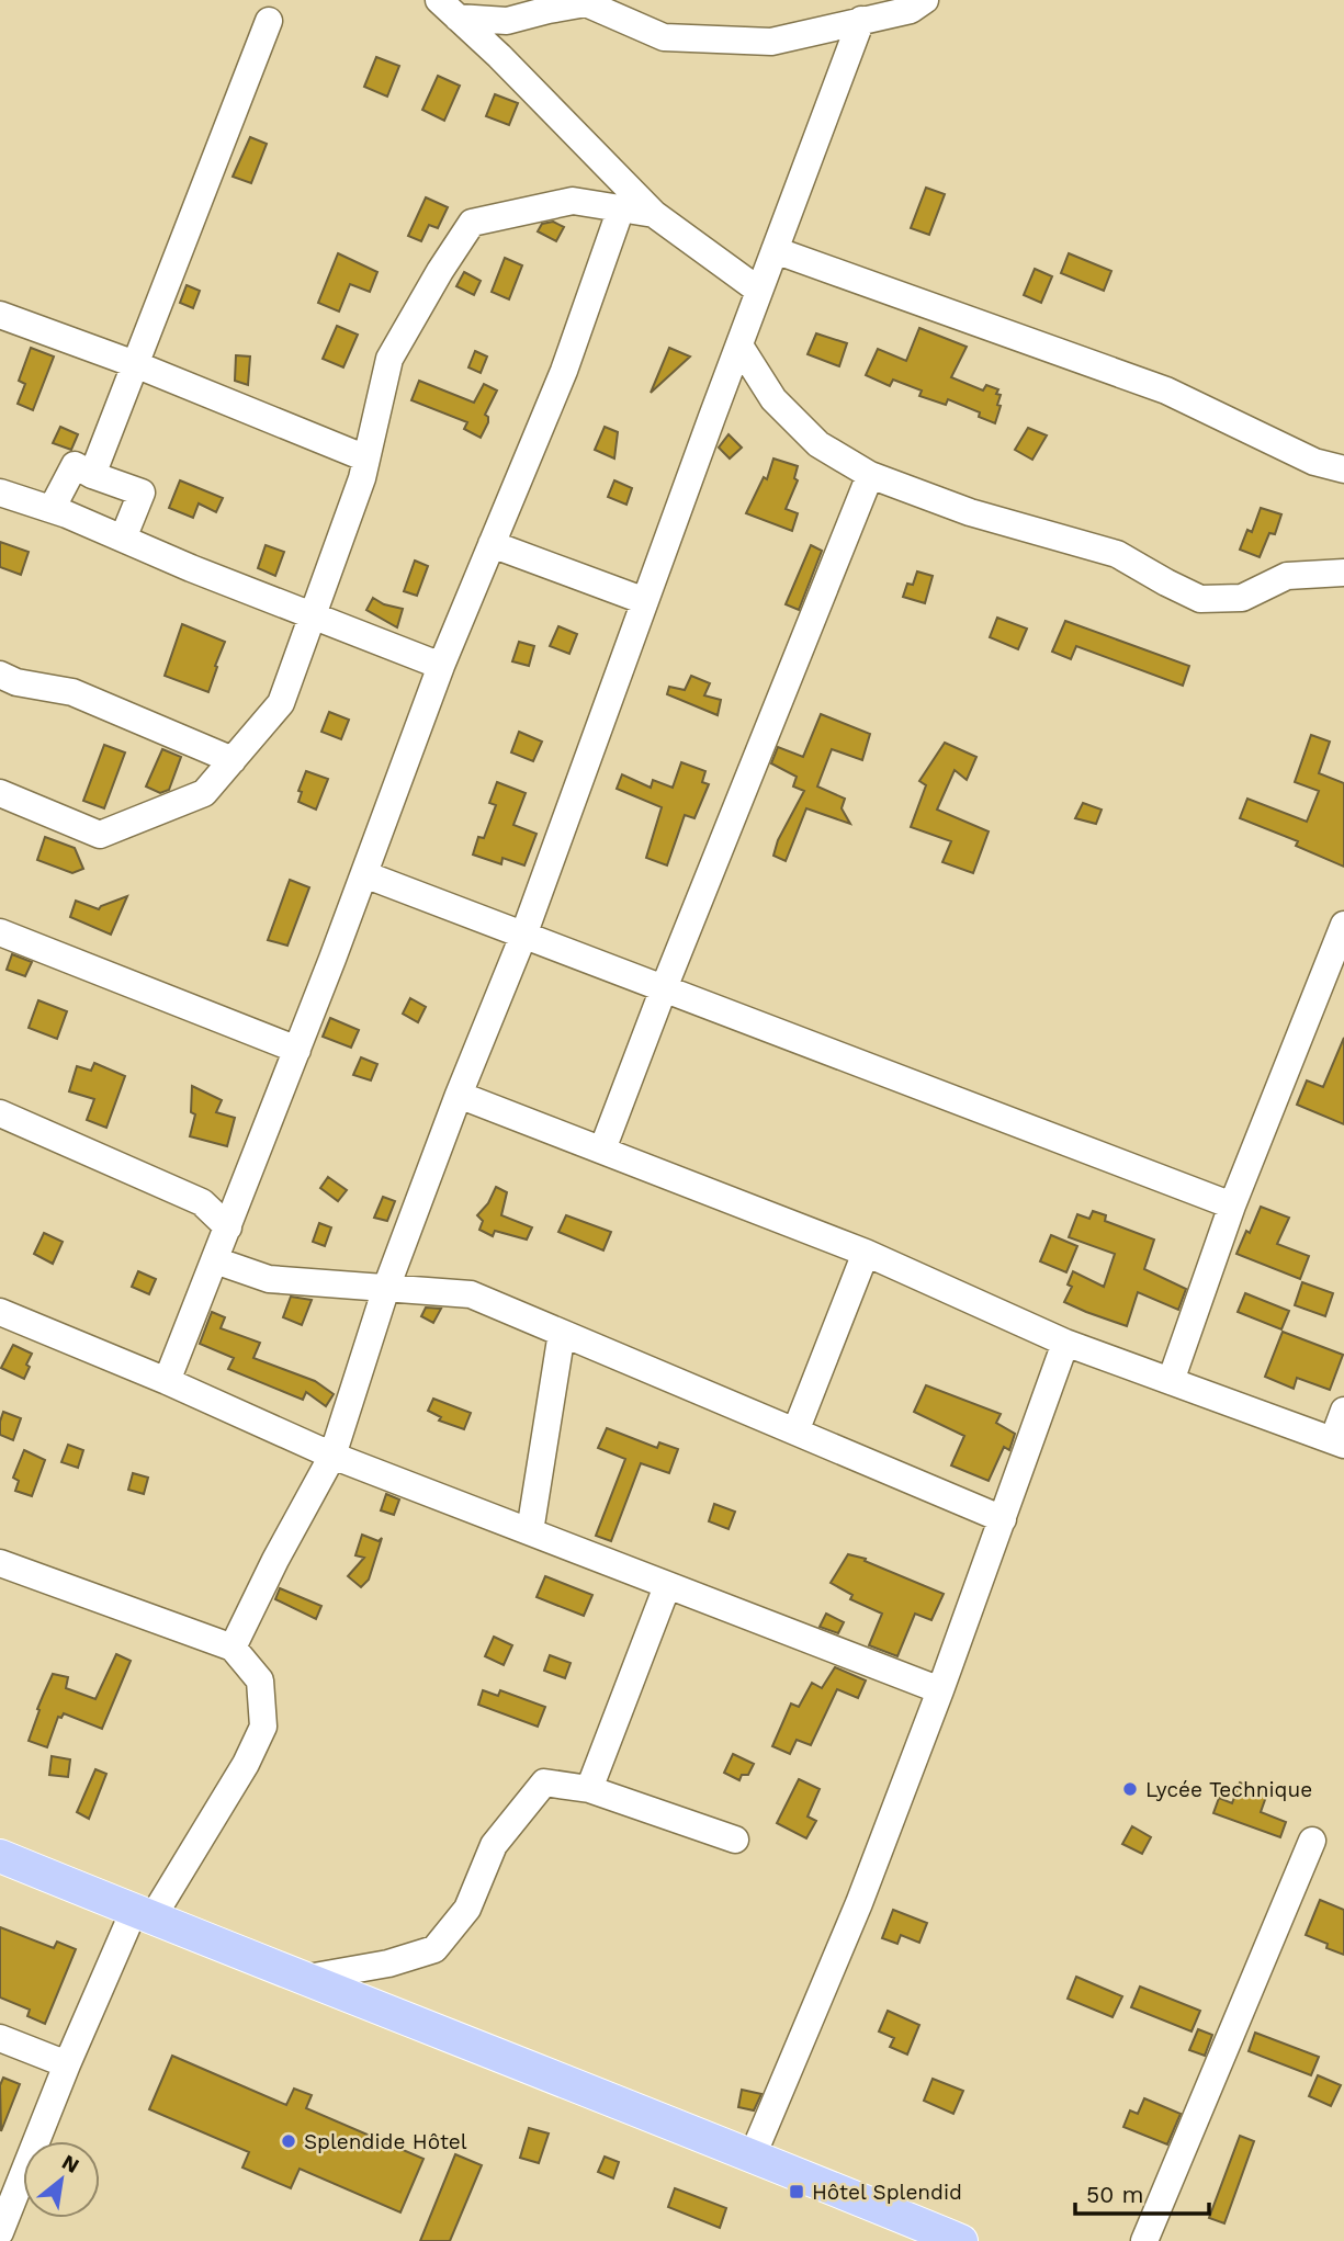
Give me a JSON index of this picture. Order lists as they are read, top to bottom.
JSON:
{
  "places": {
    "other": ["Lycée Technique", "Splendide Hôtel"],
    "transit": ["Hôtel Splendid"]
  },
  "scale_bar": "50 m",
  "north": "top right"
}
